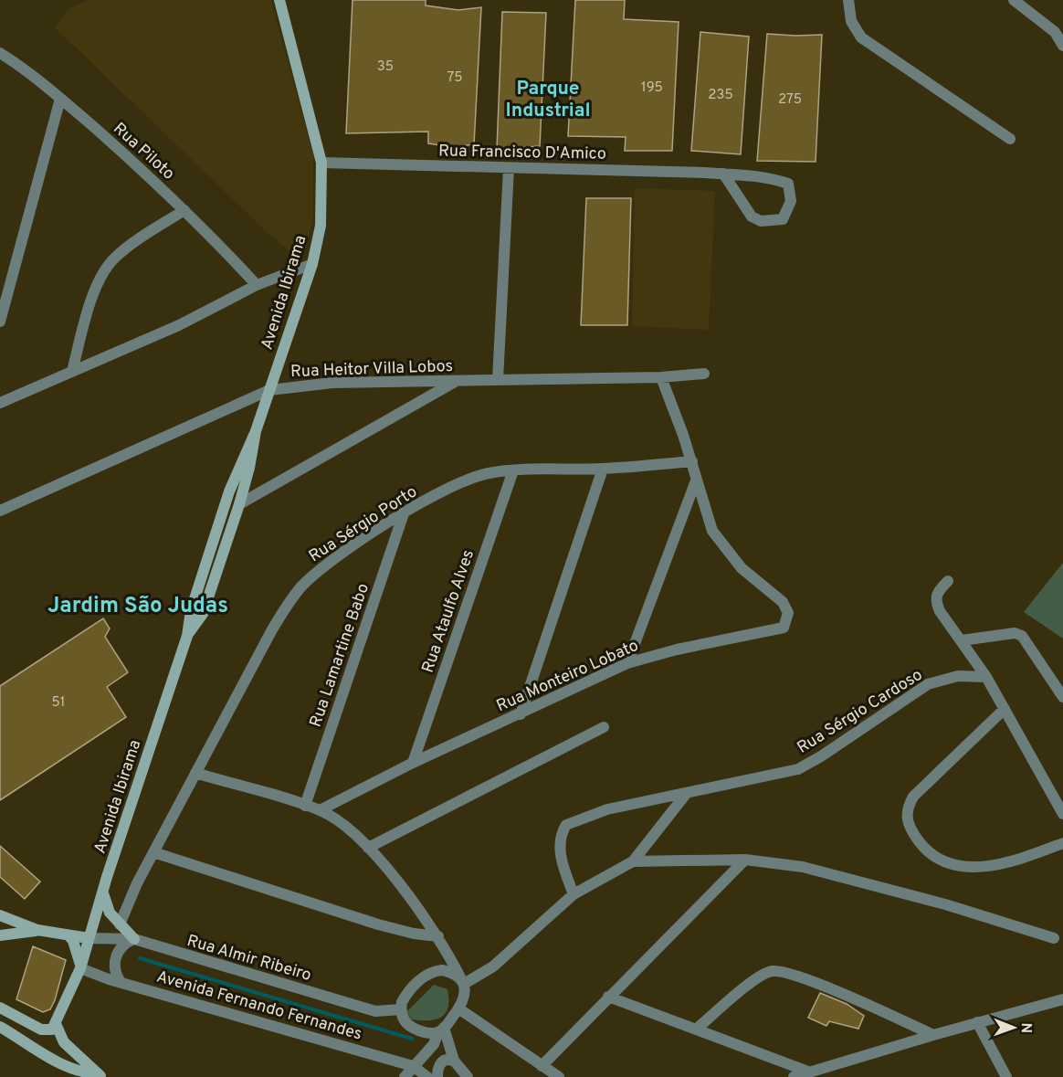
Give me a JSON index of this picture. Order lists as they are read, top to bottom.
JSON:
{
  "streets": {
    "main road": ["Avenida Ibirama"],
    "street": [
      "Rua Piloto",
      "Rua Francisco D'Amico",
      "Rua Heitor Villa Lobos",
      "Rua Sérgio Porto",
      "Rua Ataulfo Alves",
      "Rua Lamartine Babo",
      "Rua Monteiro Lobato",
      "Rua Sérgio Cardoso",
      "Rua Almir Ribeiro",
      "Avenida Fernando Fernandes"
    ]
  },
  "crossings": [
    ["Rua Francisco D'Amico", "Avenida Ibirama"],
    ["Avenida Ibirama", "Rua Heitor Villa Lobos"],
    ["Avenida Ibirama", "Rua Almir Ribeiro"],
    ["Avenida Ibirama", "Avenida Fernando Fernandes"],
    ["Rua Heitor Villa Lobos", "Rua Monteiro Lobato"],
    ["Rua Sérgio Porto", "Rua Ataulfo Alves"],
    ["Rua Sérgio Porto", "Rua Lamartine Babo"],
    ["Rua Sérgio Porto", "Rua Monteiro Lobato"],
    ["Rua Ataulfo Alves", "Rua Monteiro Lobato"]
  ],
  "districts": ["Parque Industrial", "Jardim São Judas"],
  "house_numbers": [
    "35",
    "75",
    "195",
    "235",
    "275",
    "51"
  ],
  "north": "right"
}
